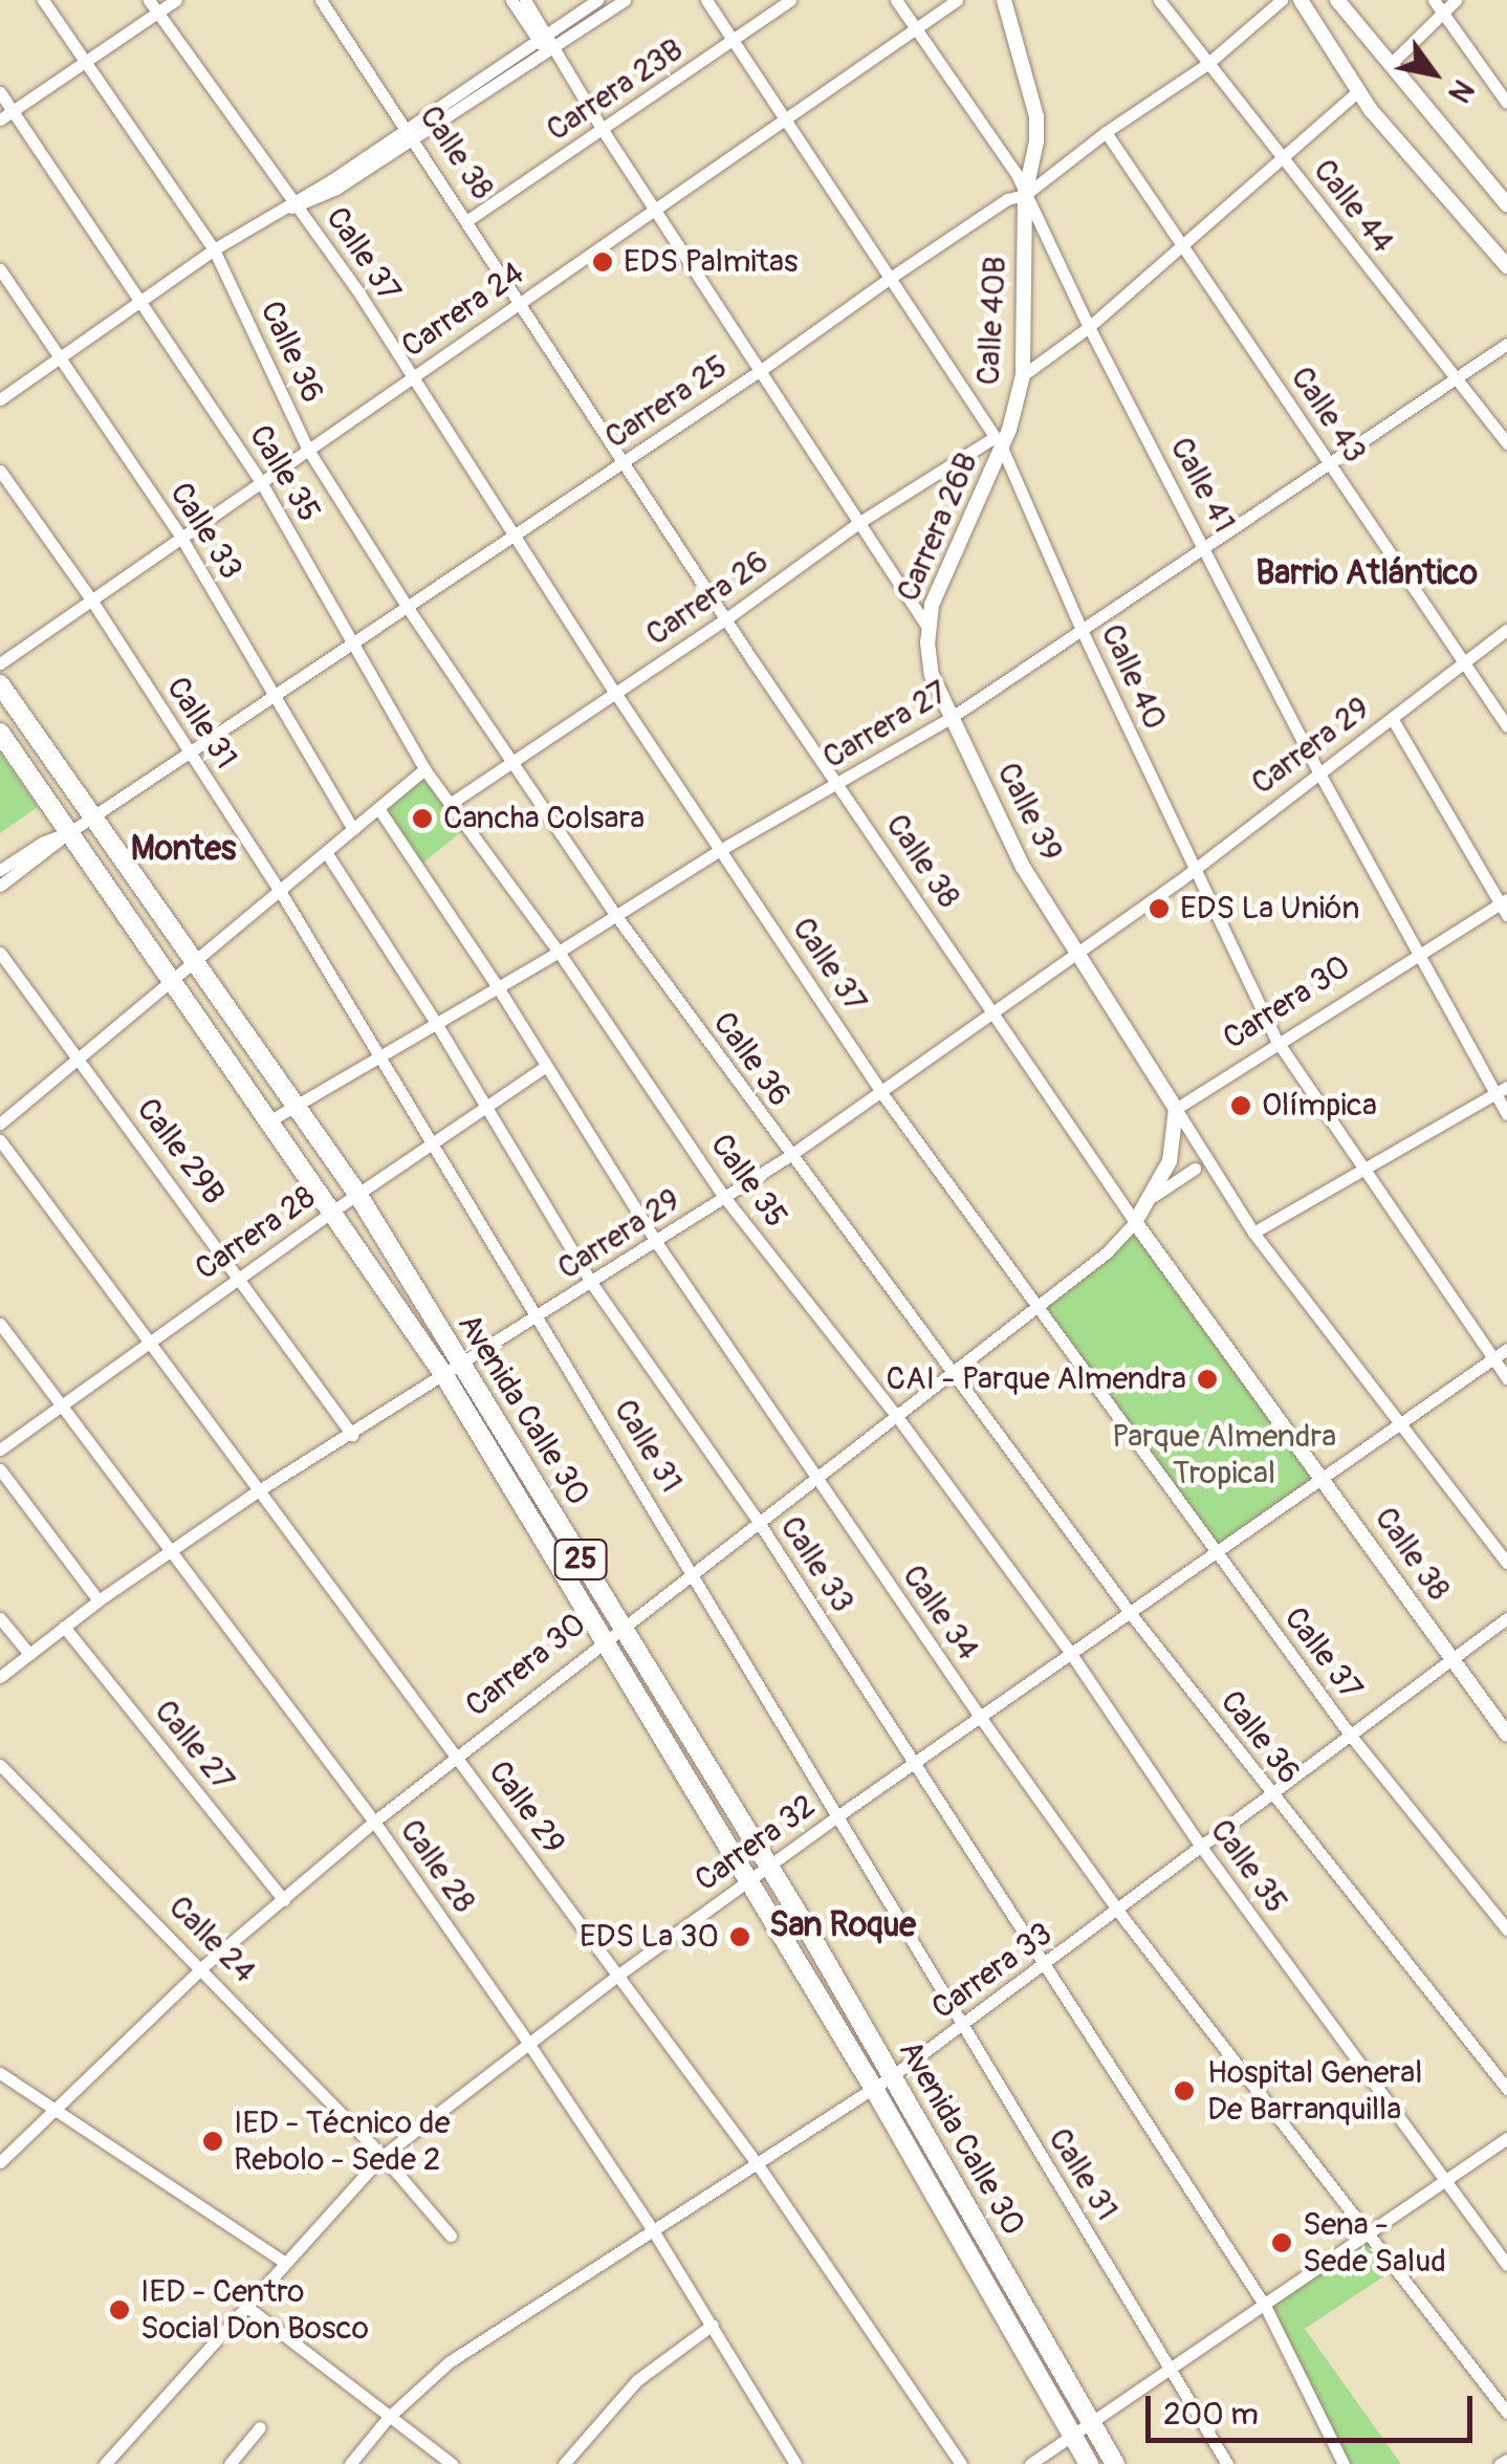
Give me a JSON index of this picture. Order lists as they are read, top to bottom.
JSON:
{
  "streets": {
    "highway": ["Avenida Calle 30", "25"],
    "main road": [
      "Calle 38",
      "Calle 40B",
      "Carrera 26B",
      "Calle 39",
      "Carrera 30"
    ],
    "street": [
      "Carrera 23B",
      "Calle 44",
      "Calle 37",
      "Carrera 24",
      "Calle 36",
      "Carrera 25",
      "Calle 43",
      "Calle 35",
      "Calle 41",
      "Calle 33",
      "Carrera 26",
      "Calle 40",
      "Calle 31",
      "Carrera 27",
      "Carrera 29",
      "Calle 29B",
      "Carrera 28",
      "Calle 34",
      "Calle 27",
      "Calle 29",
      "Carrera 32",
      "Calle 28",
      "Calle 24",
      "Carrera 33"
    ]
  },
  "crossings": [
    ["Carrera 23B", "Calle 38"],
    ["Carrera 23B", "Calle 40"],
    ["Carrera 23B", "Calle 39"],
    ["Calle 38", "Carrera 24"],
    ["Calle 38", "Carrera 25"],
    ["Calle 38", "Carrera 26"],
    ["Calle 38", "Carrera 27"],
    ["Calle 38", "Carrera 29"],
    ["Calle 38", "Carrera 30"],
    ["Calle 38", "Carrera 32"],
    ["Calle 38", "Carrera 33"],
    ["Calle 44", "Carrera 25"],
    ["Calle 44", "Carrera 27"],
    ["Calle 37", "Carrera 24"],
    ["Calle 37", "Carrera 25"],
    ["Calle 37", "Carrera 26"],
    ["Calle 37", "Carrera 27"],
    ["Calle 37", "Carrera 29"],
    ["Calle 37", "Carrera 30"],
    ["Calle 37", "Carrera 32"],
    ["Calle 37", "Carrera 33"],
    ["Carrera 24", "Calle 36"],
    ["Carrera 24", "Calle 35"],
    ["Carrera 24", "Calle 41"],
    ["Carrera 24", "Calle 33"],
    ["Carrera 24", "Calle 40"],
    ["Carrera 24", "Calle 31"],
    ["Carrera 24", "Calle 39"],
    ["Calle 40B", "Carrera 25"],
    ["Calle 40B", "Calle 41"],
    ["Calle 40B", "Carrera 26B"],
    ["Calle 40B", "Carrera 26"],
    ["Calle 40B", "Calle 40"],
    ["Calle 36", "Carrera 25"],
    ["Calle 36", "Carrera 26"],
    ["Calle 36", "Carrera 27"],
    ["Calle 36", "Carrera 29"],
    ["Calle 36", "Carrera 30"],
    ["Calle 36", "Carrera 32"],
    ["Calle 36", "Carrera 33"],
    ["Carrera 25", "Calle 43"],
    ["Carrera 25", "Calle 35"],
    ["Carrera 25", "Calle 41"],
    ["Carrera 25", "Calle 33"],
    ["Carrera 25", "Calle 40"],
    ["Carrera 25", "Calle 31"],
    ["Carrera 25", "Calle 39"],
    ["Carrera 25", "Avenida Calle 30"],
    ["Calle 43", "Carrera 27"],
    ["Calle 43", "Carrera 29"],
    ["Calle 35", "Carrera 26"],
    ["Calle 35", "Carrera 27"],
    ["Calle 35", "Carrera 29"],
    ["Calle 35", "Carrera 30"],
    ["Calle 35", "Carrera 32"],
    ["Calle 35", "Carrera 33"],
    ["Calle 41", "Carrera 27"],
    ["Calle 41", "Carrera 29"],
    ["Calle 41", "Carrera 30"],
    ["Carrera 26B", "Carrera 26"],
    ["Carrera 26B", "Calle 40"],
    ["Carrera 26B", "Calle 39"],
    ["Calle 33", "Carrera 27"],
    ["Calle 33", "Carrera 29"],
    ["Calle 33", "Carrera 30"],
    ["Calle 33", "Carrera 28"],
    ["Calle 33", "Carrera 32"],
    ["Calle 33", "Carrera 33"],
    ["Carrera 26", "Calle 40"],
    ["Carrera 26", "Calle 39"],
    ["Calle 40", "Carrera 27"],
    ["Calle 40", "Carrera 29"],
    ["Calle 40", "Carrera 30"],
    ["Calle 40", "Carrera 32"],
    ["Calle 31", "Carrera 27"],
    ["Calle 31", "Carrera 29"],
    ["Calle 31", "Carrera 30"],
    ["Calle 31", "Carrera 28"],
    ["Calle 31", "Carrera 32"],
    ["Calle 31", "Carrera 33"],
    ["Carrera 27", "Calle 39"],
    ["Carrera 27", "Avenida Calle 30"],
    ["Carrera 27", "Calle 34"],
    ["Carrera 29", "Calle 39"],
    ["Carrera 29", "Calle 29B"],
    ["Carrera 29", "Avenida Calle 30"],
    ["Carrera 29", "Calle 34"],
    ["Carrera 29", "Calle 27"],
    ["Carrera 29", "Calle 29"],
    ["Carrera 29", "Calle 28"],
    ["Calle 39", "Carrera 30"],
    ["Calle 39", "Carrera 32"],
    ["Carrera 30", "Avenida Calle 30"],
    ["Carrera 30", "Calle 34"],
    ["Carrera 30", "Calle 27"],
    ["Carrera 30", "Calle 29"],
    ["Carrera 30", "Calle 28"],
    ["Carrera 30", "Calle 24"],
    ["Calle 29B", "Carrera 28"],
    ["Carrera 28", "Avenida Calle 30"],
    ["Carrera 28", "Calle 34"],
    ["Carrera 28", "Calle 29"],
    ["Carrera 28", "Calle 28"],
    ["Avenida Calle 30", "Carrera 32"],
    ["Avenida Calle 30", "Carrera 33"],
    ["Calle 34", "Carrera 32"],
    ["Calle 34", "Carrera 33"],
    ["Calle 29", "Carrera 32"],
    ["Calle 29", "Carrera 33"],
    ["Carrera 32", "Calle 28"],
    ["Carrera 32", "Calle 24"],
    ["Calle 28", "Carrera 33"]
  ],
  "districts": ["Barrio Atlántico", "Montes", "San Roque"],
  "parks": ["Parque Almendra Tropical"],
  "places": [
    "EDS Palmitas",
    "Cancha Colsara",
    "EDS La Unión",
    "Olímpica",
    "CAI - Parque Almendra",
    "EDS La 30",
    "Hospital General De Barranquilla",
    "IED - Técnico de Rebolo - Sede 2",
    "Sena - Sede Salud",
    "IED - Centro Social Don Bosco"
  ],
  "scale_bar": "200 m",
  "north": "bottom right"
}
